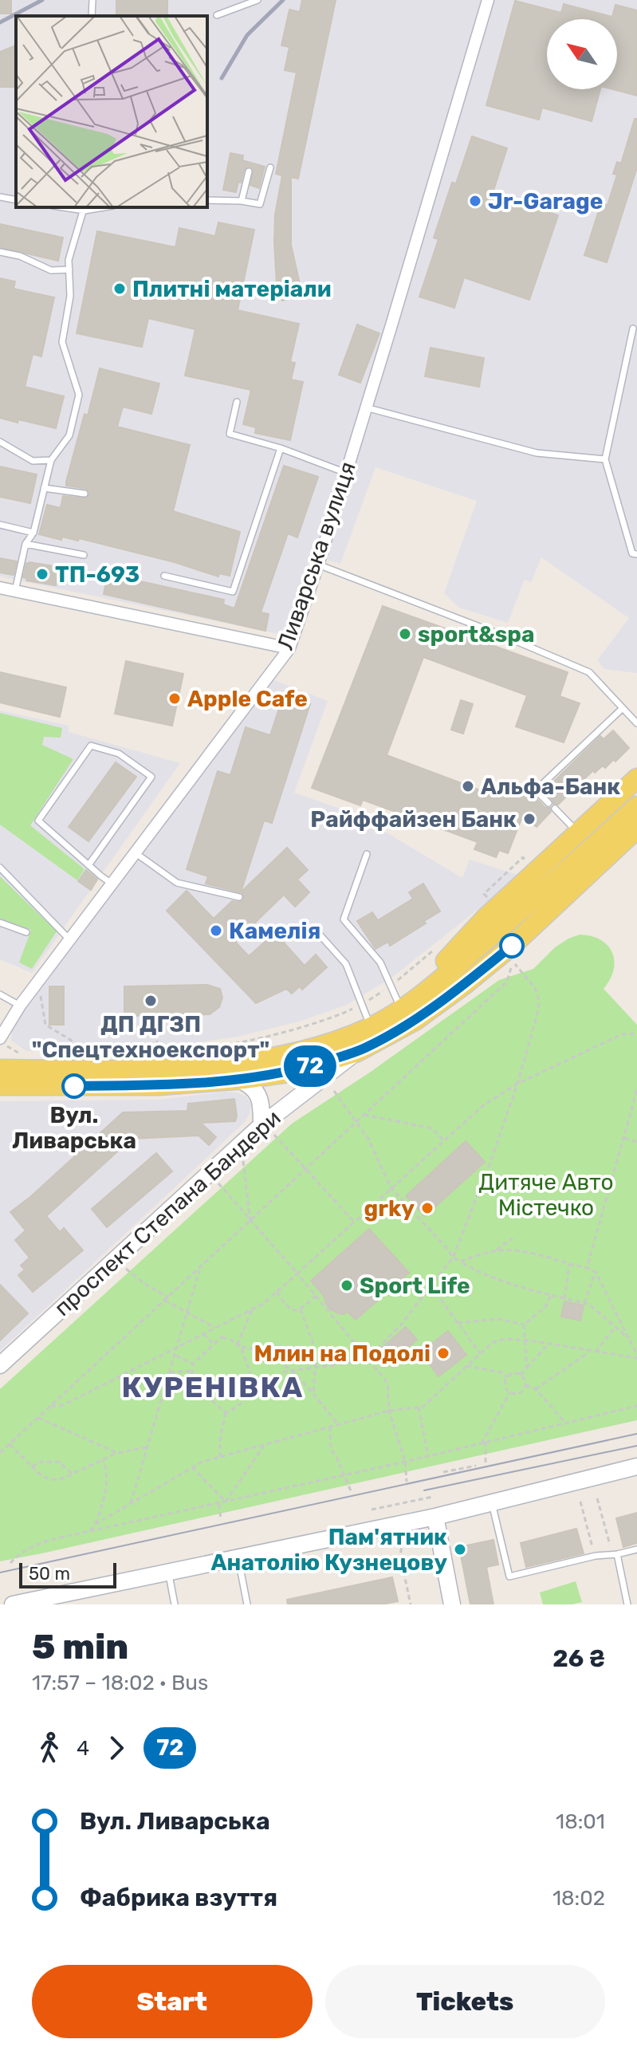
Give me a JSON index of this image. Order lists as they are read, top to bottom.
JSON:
{
  "streets": {
    "main road": ["проспект Степана Бандери"],
    "street": ["Ливарська вулиця"]
  },
  "districts": ["КУРЕНІВКА"],
  "parks": ["Дитяче Авто Містечко"],
  "places": [
    "Jr-Garage",
    "Плитні матеріали",
    "ТП-693",
    "sport&spa",
    "Apple Cafe",
    "Альфа-Банк",
    "Райффайзен Банк",
    "Камелія",
    "ДП ДГЗП \"Спецтехноекспорт\"",
    "Вул. Ливарська",
    "grky",
    "Sport Life",
    "Млин на Подолі",
    "Пам'ятник Анатолію Кузнецову"
  ],
  "lines": ["bus line 72"],
  "scale_bar": "50 m",
  "north": "top left",
  "page": {
    "on_map": "72",
    "scale": "50 m",
    "heading": ["5 min", "17:57 – 18:02 · Bus", "26 ₴"],
    "legs": ["4", "72"],
    "list": [
      {
        "name": "Вул. Ливарська",
        "value": "18:01"
      },
      {
        "name": "Фабрика взуття",
        "value": "18:02"
      }
    ],
    "buttons": ["Start", "Tickets"]
  }
}
